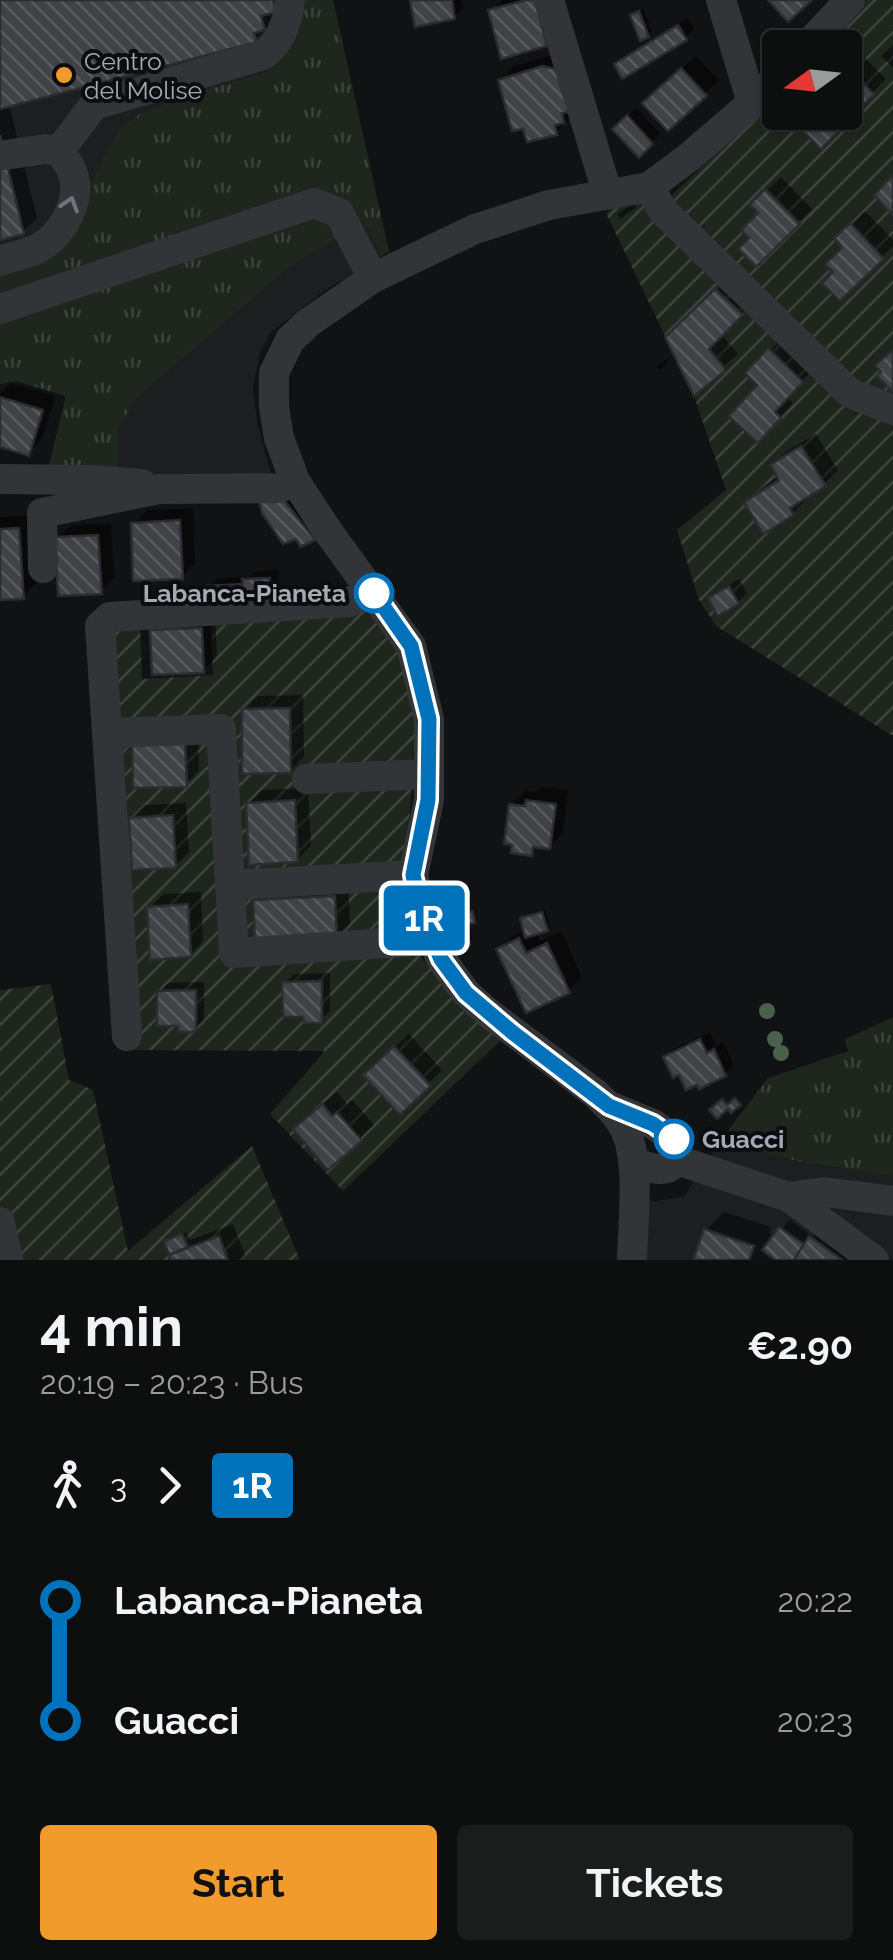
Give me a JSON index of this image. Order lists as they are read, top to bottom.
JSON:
{
  "places": ["Centro del Molise", "Labanca-Pianeta", "Guacci"],
  "lines": ["bus line 1R"],
  "north": "left",
  "page": {
    "on_map": "1R",
    "heading": ["4 min", "20:19 – 20:23 · Bus", "€2.90"],
    "legs": ["3", "1R"],
    "list": [
      {
        "name": "Labanca-Pianeta",
        "value": "20:22"
      },
      {
        "name": "Guacci",
        "value": "20:23"
      }
    ],
    "buttons": ["Start", "Tickets"]
  }
}
